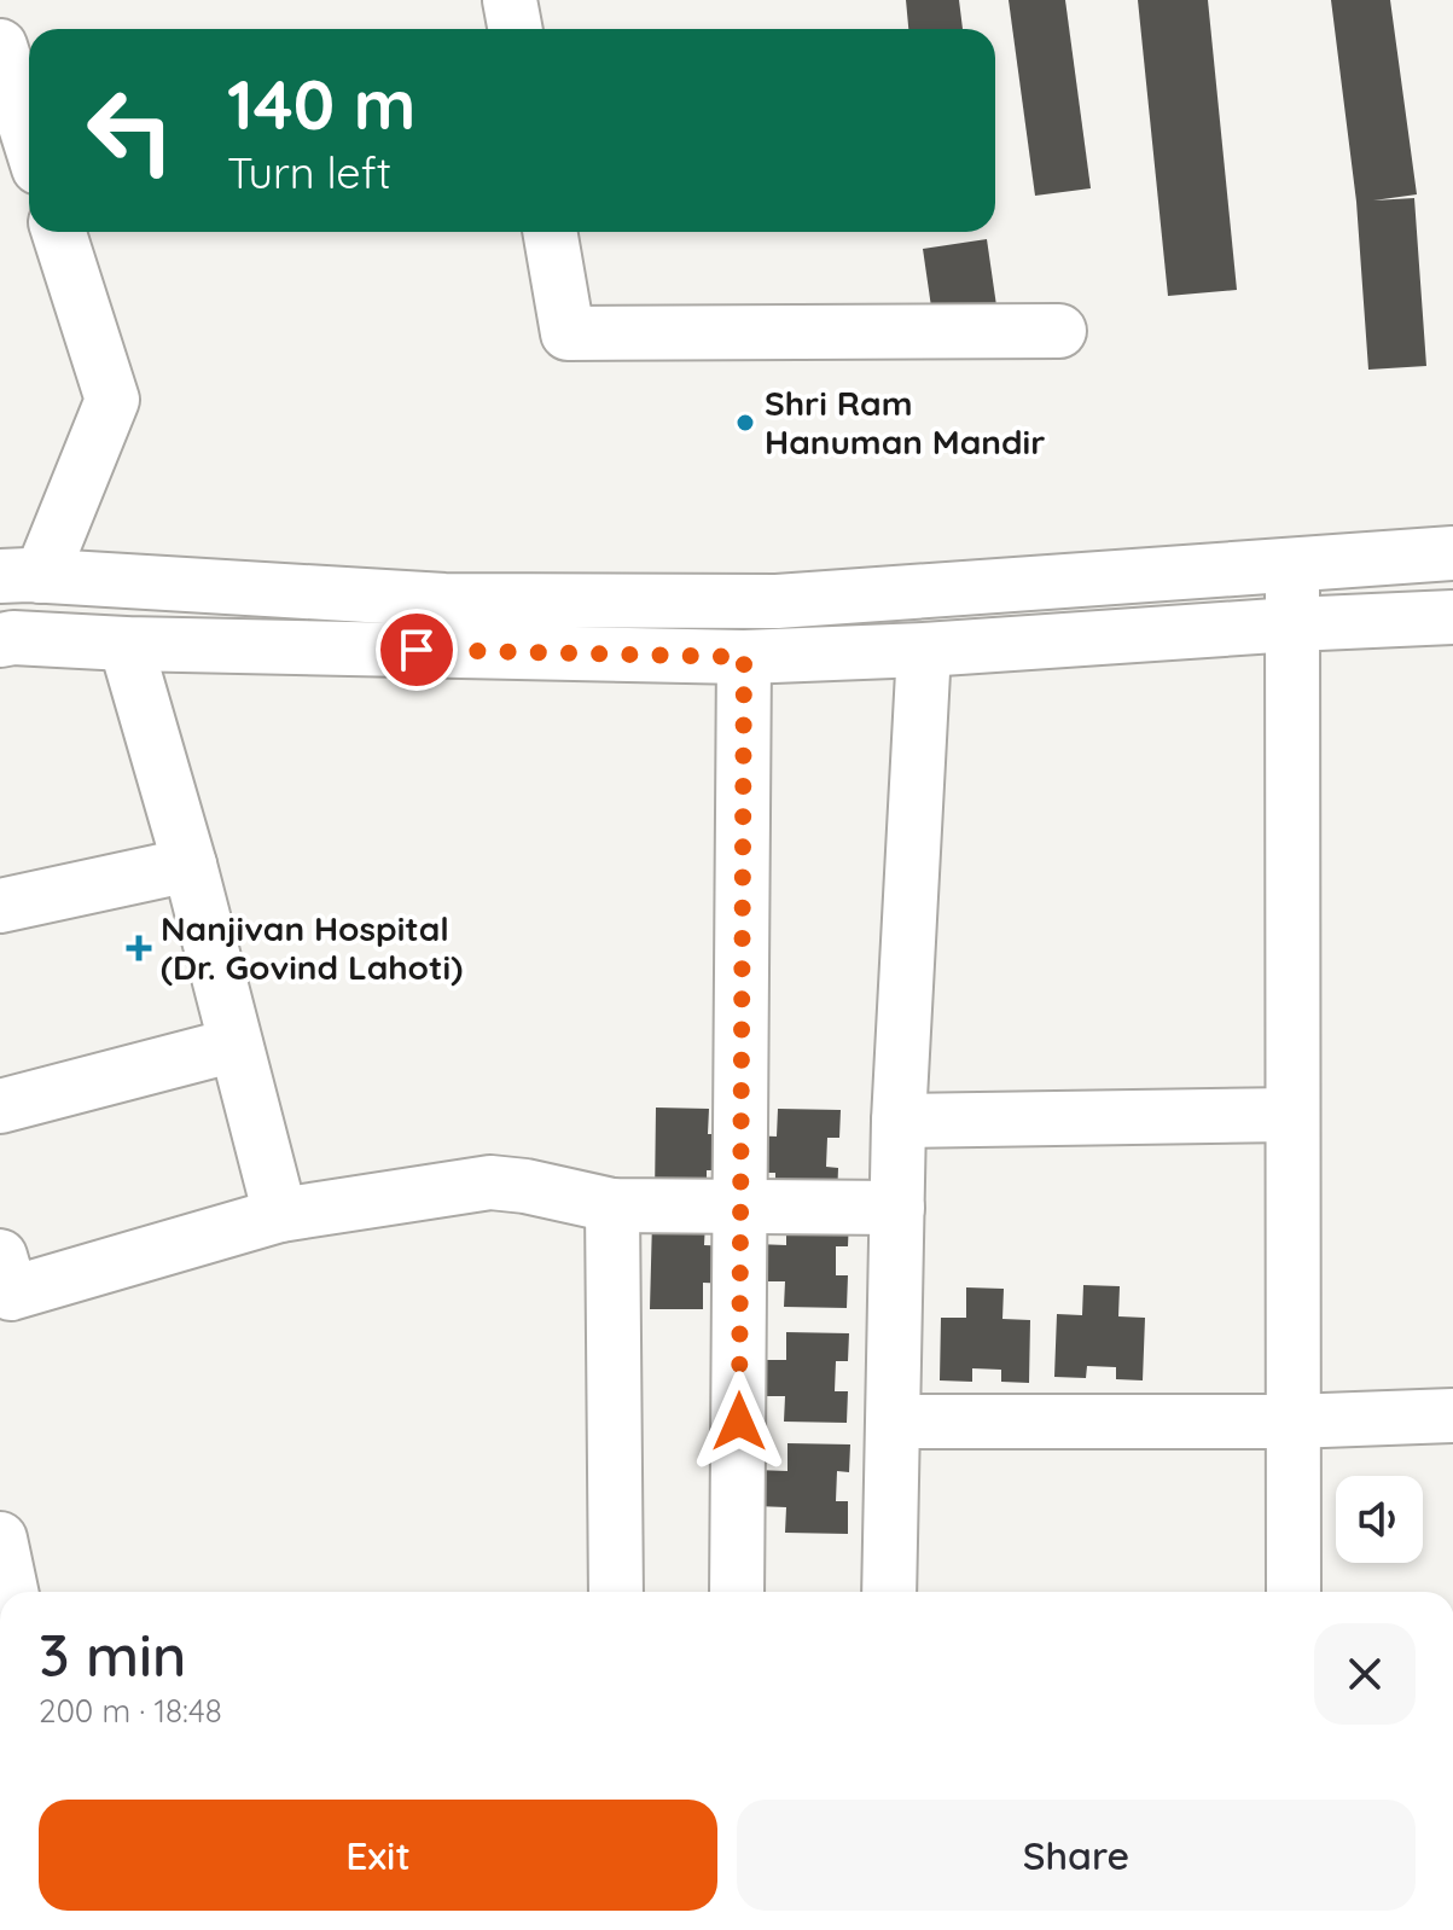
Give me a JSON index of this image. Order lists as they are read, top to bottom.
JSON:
{
  "places": {
    "other": ["Shri Ram Hanuman Mandir"],
    "health": ["Nanjivan Hospital (Dr. Govind Lahoti)"]
  },
  "page": {
    "turn": ["140 m", "Turn left"],
    "heading": ["3 min", "200 m · 18:48"],
    "buttons": ["Exit", "Share"]
  }
}
